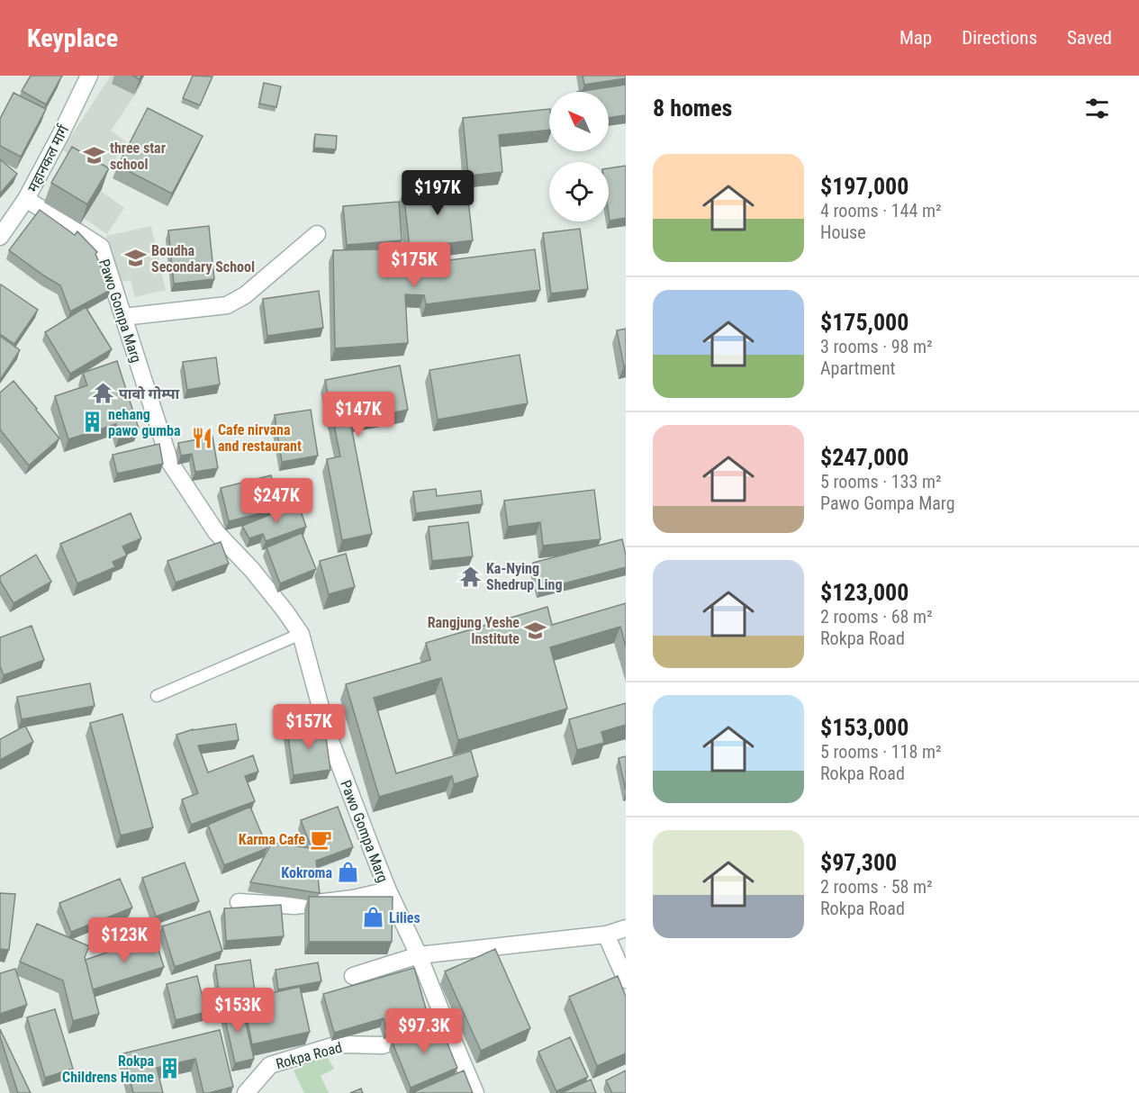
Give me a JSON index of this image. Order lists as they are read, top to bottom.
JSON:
{
  "streets": {
    "street": ["महानकल मार्ग", "Pawo Gompa Marg", "Rokpa Road"]
  },
  "crossings": [
    ["महानकल मार्ग", "Pawo Gompa Marg"],
    ["Pawo Gompa Marg", "Rokpa Road"]
  ],
  "places": {
    "school or university": ["three star school", "Boudha Secondary School", "Rangjung Yeshe Institute"],
    "temple": ["पावो गोम्पा", "Ka-Nying Shedrup Ling"],
    "building": ["nehang pawo gumba", "Rokpa Childrens Home"],
    "restaurant": ["Cafe nirvana and restaurant"],
    "cafe": ["Karma Cafe"],
    "shop": ["Kokroma", "Lilies"]
  },
  "north": "top left",
  "page": {
    "header": "Keyplace",
    "nav": ["Map", "Directions", "Saved"],
    "heading": "8 homes",
    "list": [
      {
        "name": "$197,000",
        "note": "4 rooms · 144 m² · House"
      },
      {
        "name": "$175,000",
        "note": "3 rooms · 98 m² · Apartment"
      },
      {
        "name": "$247,000",
        "note": "5 rooms · 133 m² · Pawo Gompa Marg"
      },
      {
        "name": "$123,000",
        "note": "2 rooms · 68 m² · Rokpa Road"
      },
      {
        "name": "$153,000",
        "note": "5 rooms · 118 m² · Rokpa Road"
      },
      {
        "name": "$97,300",
        "note": "2 rooms · 58 m² · Rokpa Road"
      }
    ],
    "price": [
      "$197K",
      "$175K",
      "$147K",
      "$247K",
      "$157K",
      "$123K",
      "$153K",
      "$97.3K"
    ]
  }
}
